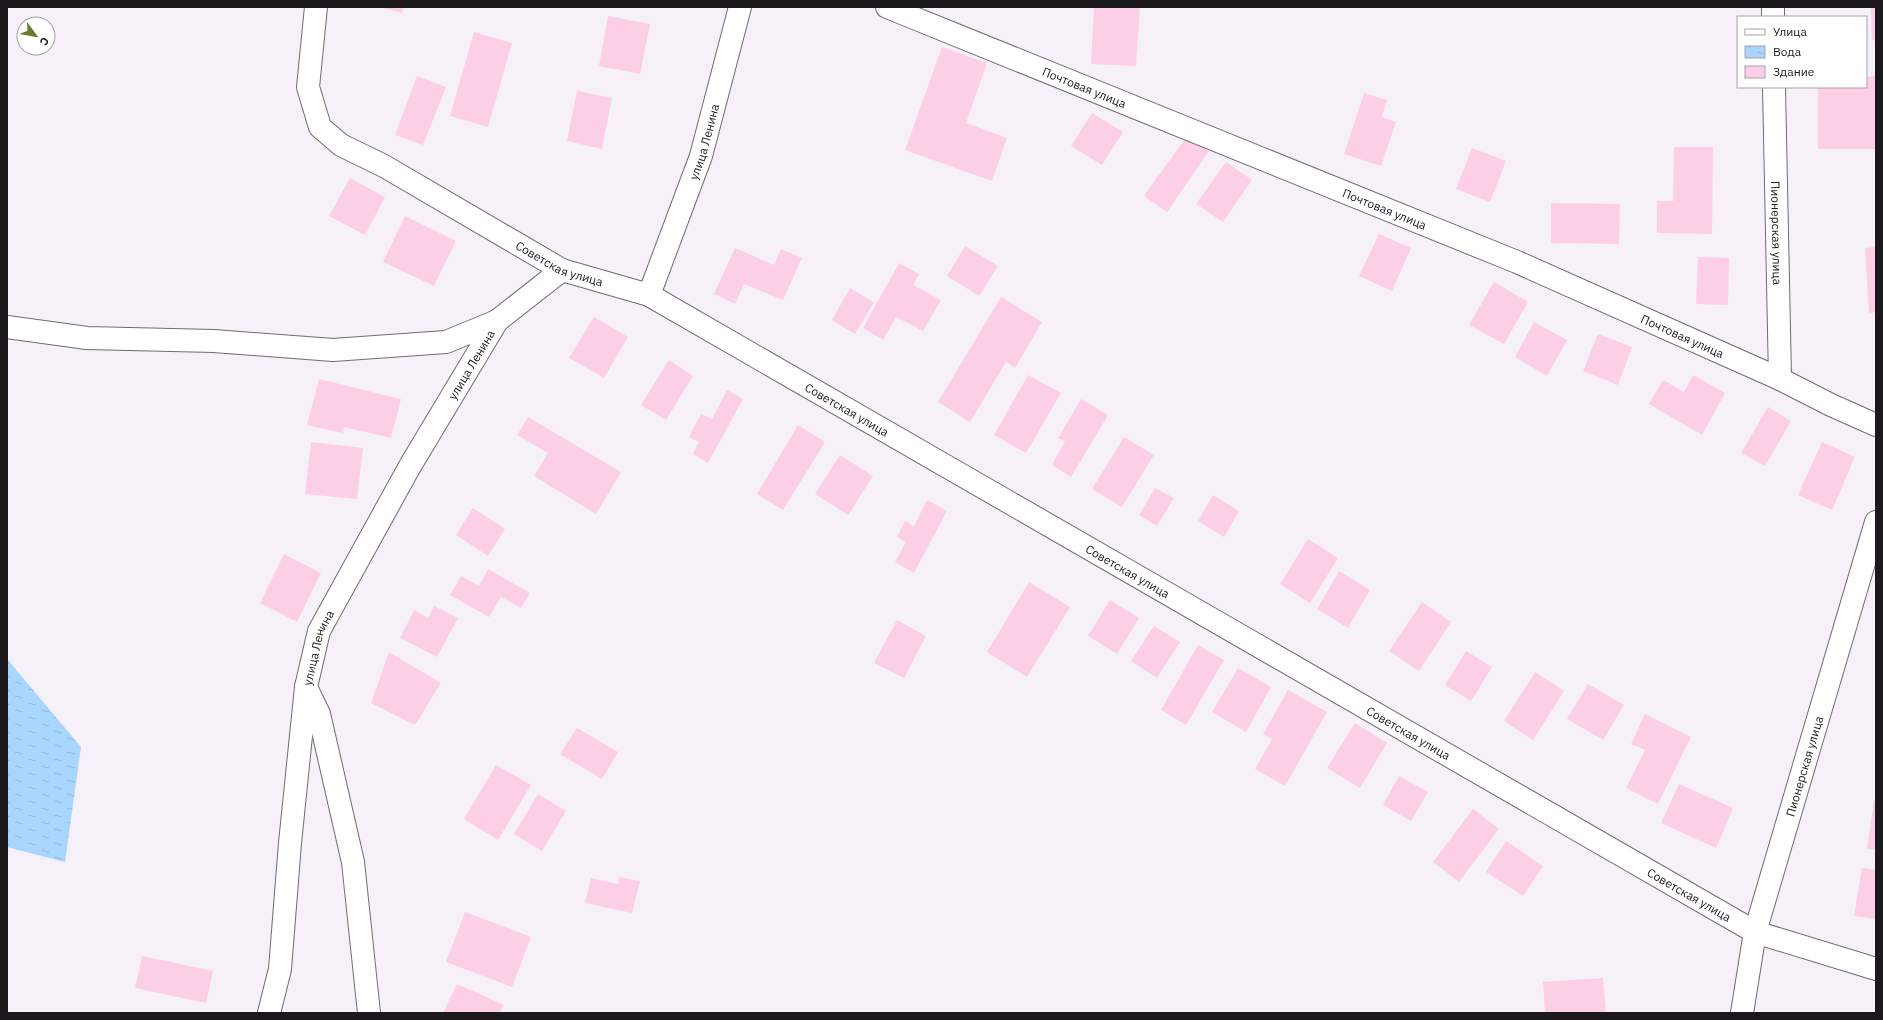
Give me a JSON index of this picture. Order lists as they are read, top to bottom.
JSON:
{
  "streets": {
    "street": [
      "Почтовая улица",
      "улица Ленина",
      "Пионерская улица",
      "Советская улица"
    ]
  },
  "crossings": [
    ["Почтовая улица", "Пионерская улица"],
    ["улица Ленина", "Советская улица"],
    ["Пионерская улица", "Советская улица"]
  ],
  "legend": ["Улица", "Вода", "Здание"],
  "north": "bottom right"
}
